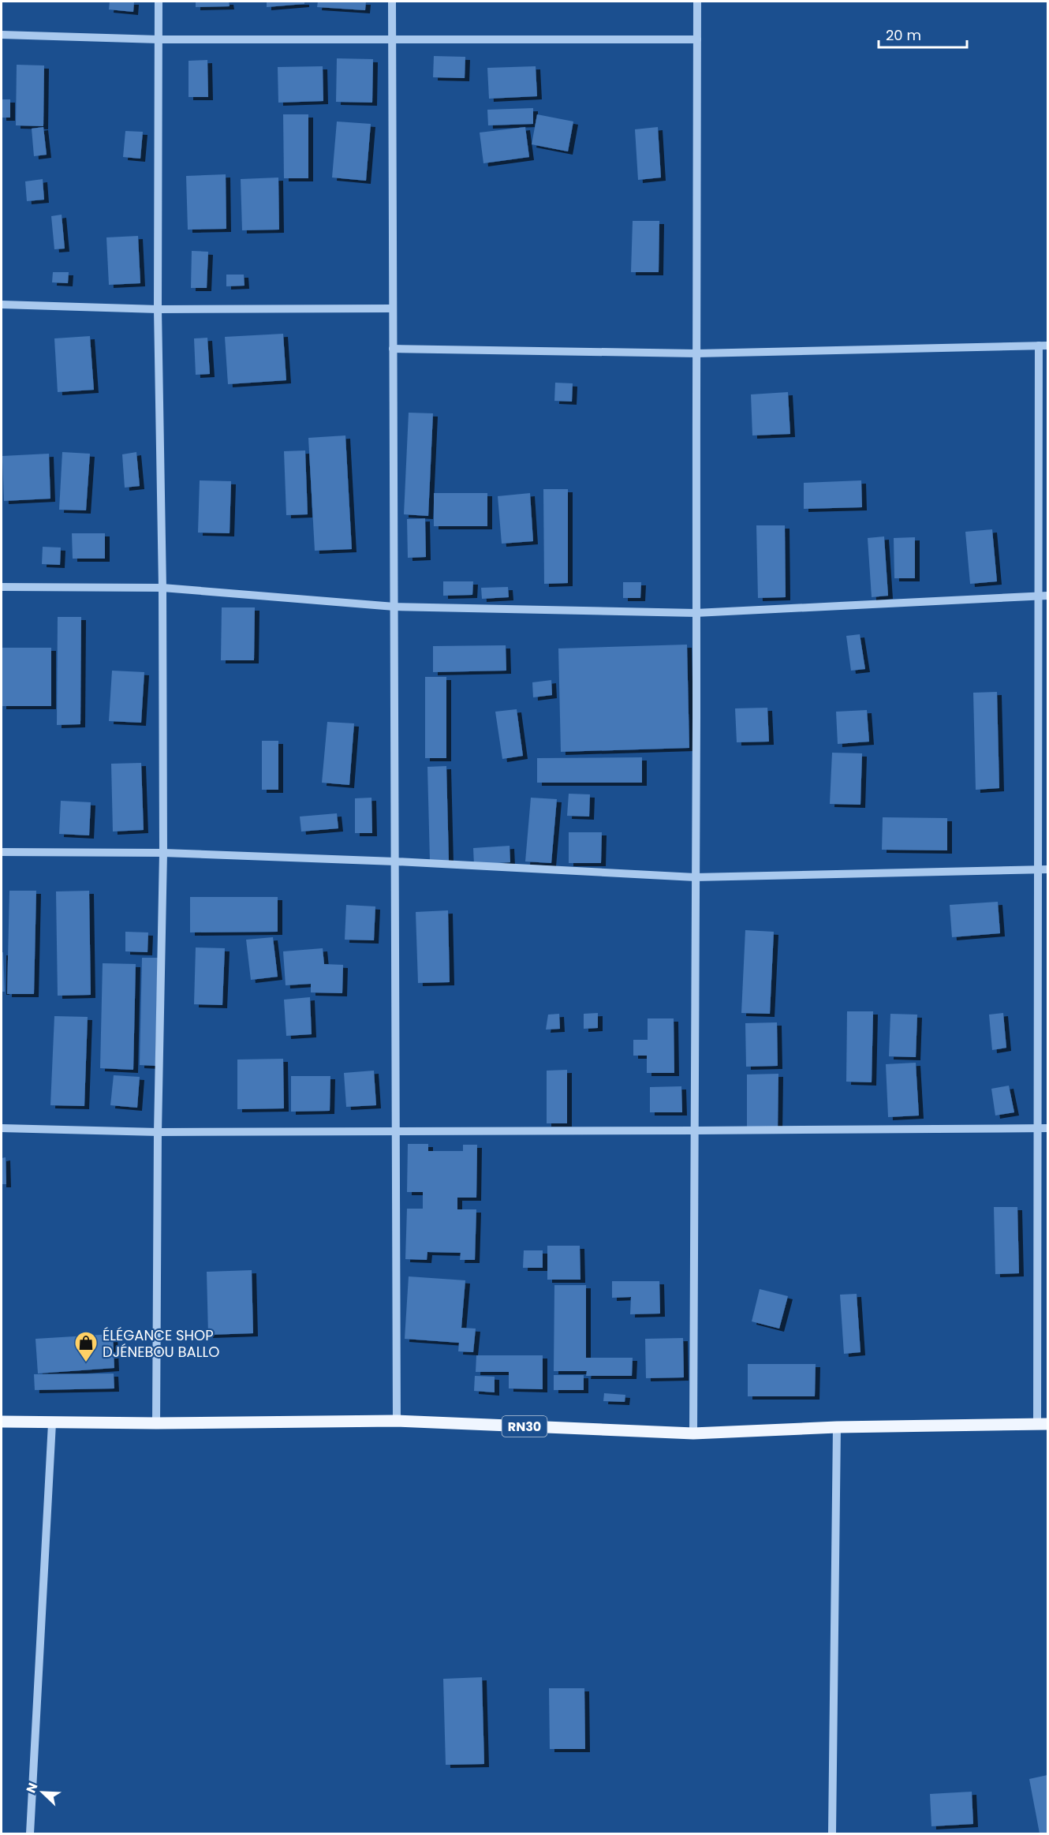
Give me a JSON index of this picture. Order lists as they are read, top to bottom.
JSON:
{
  "streets": {
    "main road": ["RN30"]
  },
  "places": {
    "shop": ["ÉLÉGANCE SHOP DJÉNEBOU BALLO"]
  },
  "scale_bar": "20 m",
  "north": "top left"
}
